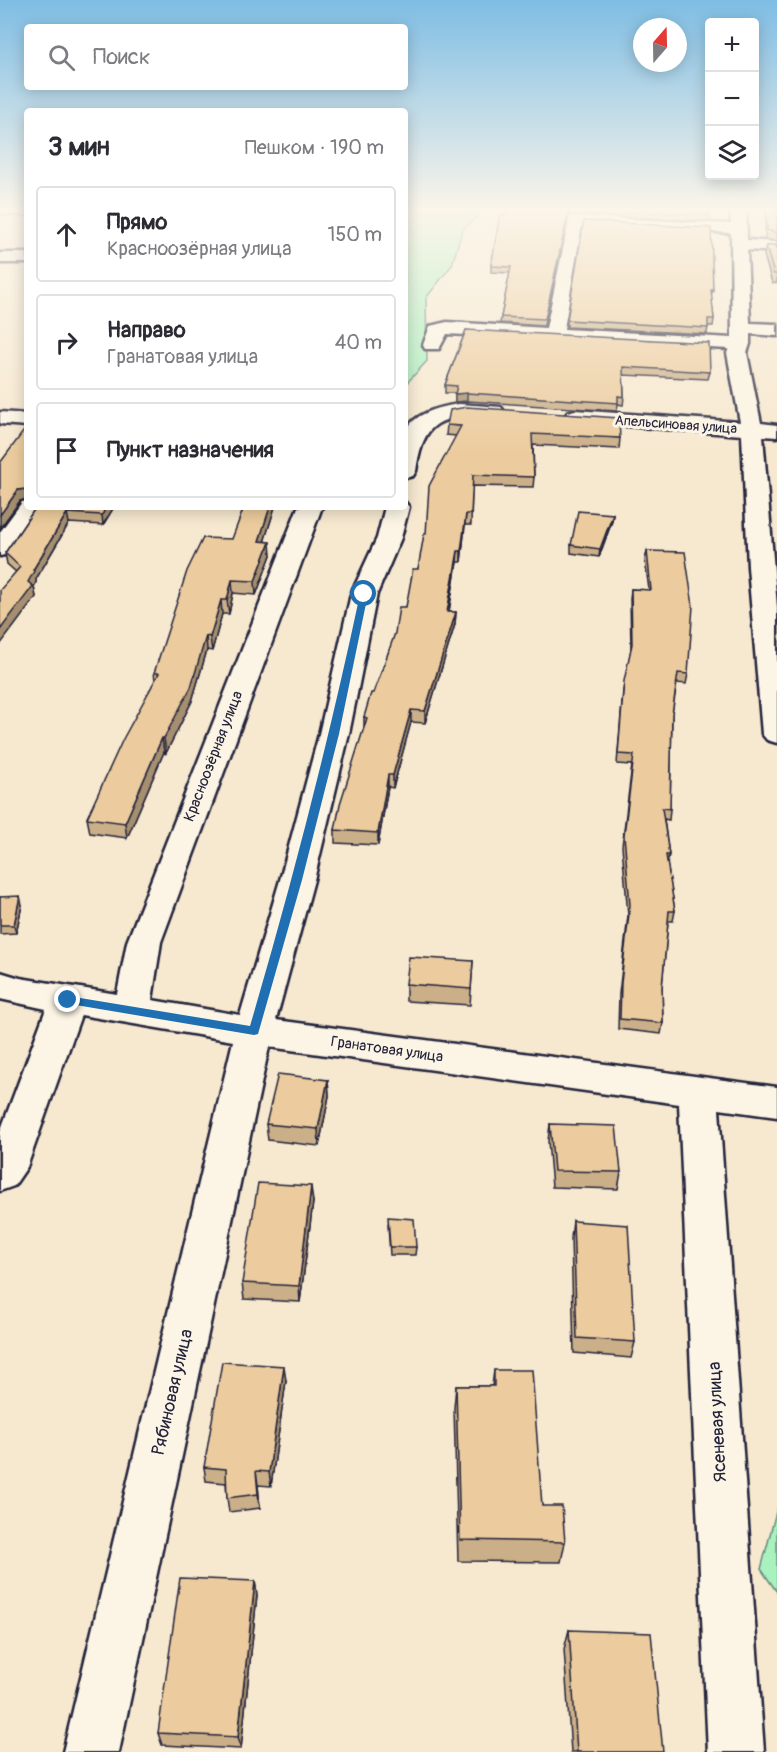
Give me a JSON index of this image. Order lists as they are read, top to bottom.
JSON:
{
  "streets": {
    "street": [
      "Апельсиновая улица",
      "Красноозёрная улица",
      "Гранатовая улица",
      "Рябиновая улица",
      "Ясеневая улица"
    ]
  },
  "crossings": [
    ["Красноозёрная улица", "Гранатовая улица"],
    ["Гранатовая улица", "Рябиновая улица"],
    ["Гранатовая улица", "Ясеневая улица"]
  ],
  "north": "top",
  "page": {
    "map_buttons": ["+", "−"],
    "search": "Поиск",
    "heading": ["3 мин", "Пешком · 190 m"],
    "list": [
      ["Прямо", "Красноозёрная улица", "150 m"],
      ["Направо", "Гранатовая улица", "40 m"],
      "Пункт назначения"
    ]
  }
}
